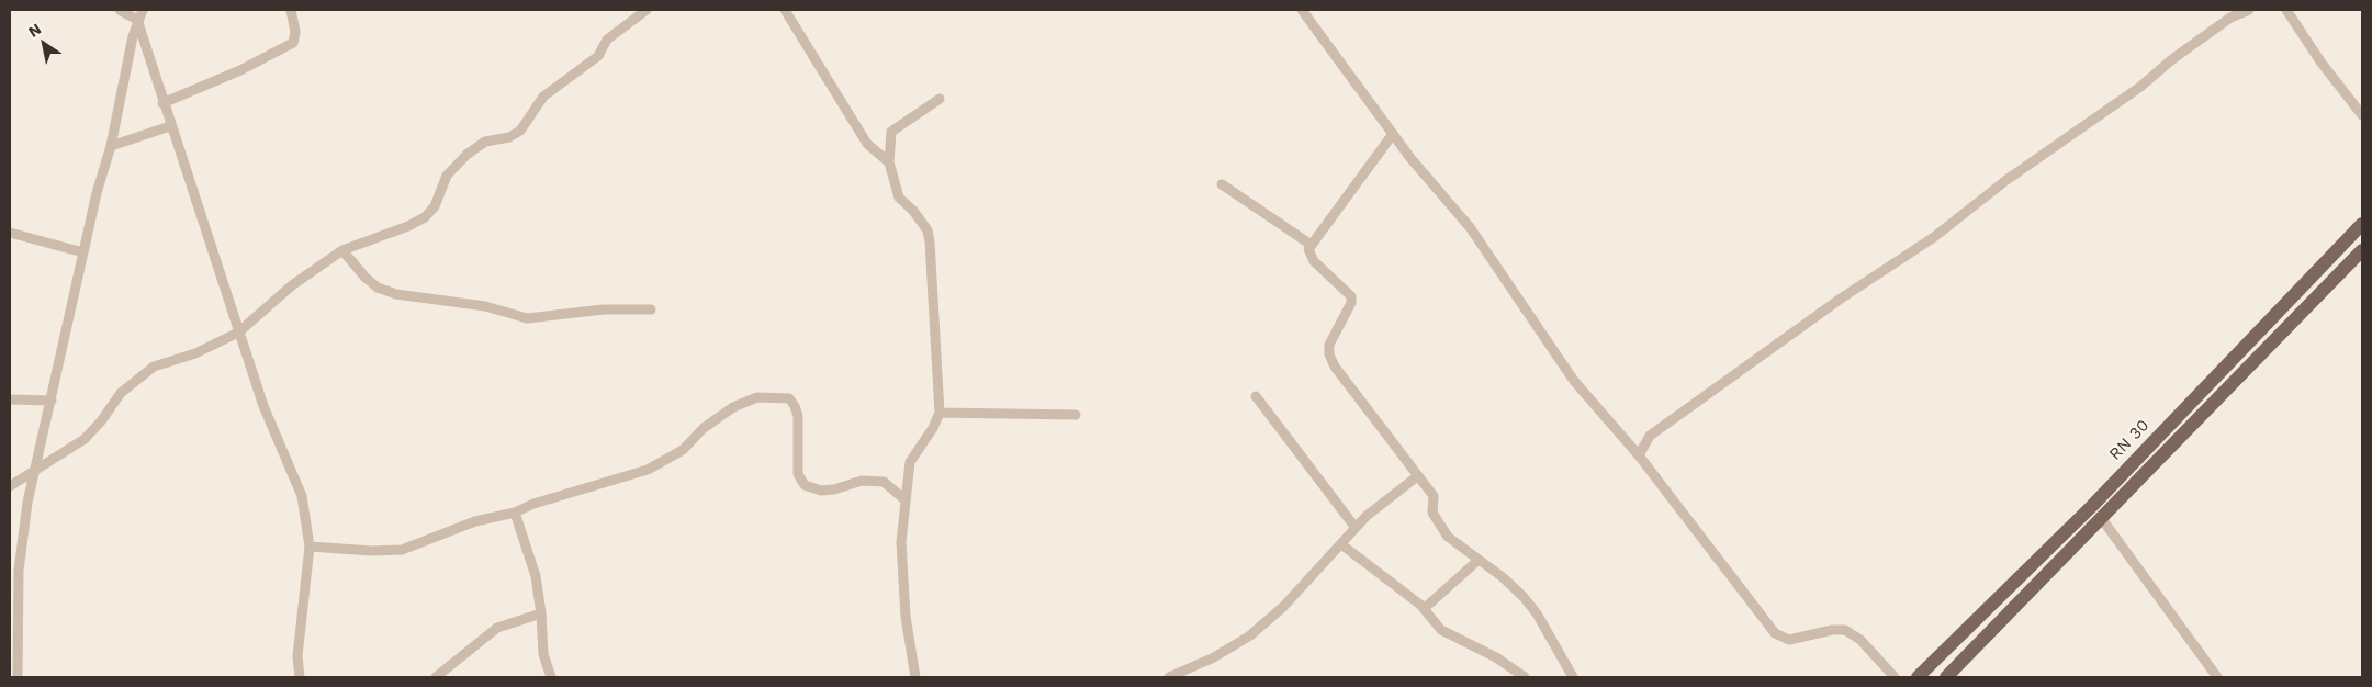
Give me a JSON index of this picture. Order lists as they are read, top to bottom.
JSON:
{
  "streets": {
    "main road": ["RN 30"]
  },
  "north": "top left"
}
